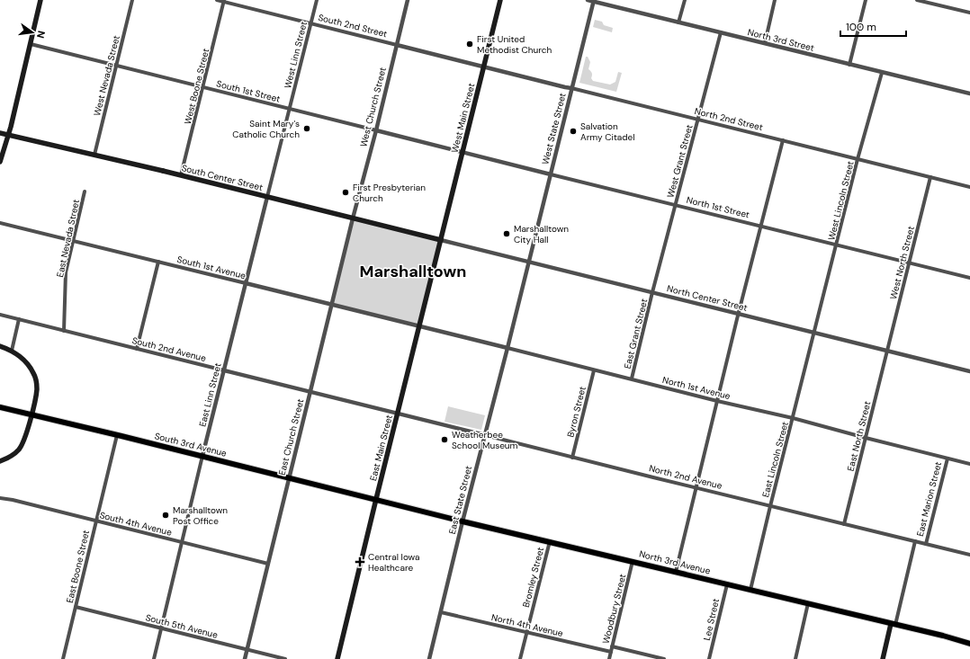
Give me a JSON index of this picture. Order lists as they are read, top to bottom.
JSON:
{
  "streets": {
    "main road": [
      "West Main Street",
      "South Center Street",
      "South 3rd Avenue",
      "East Main Street",
      "East Marion Street",
      "North 3rd Avenue"
    ],
    "street": [
      "South 2nd Street",
      "North 3rd Street",
      "West Linn Street",
      "West Nevada Street",
      "West Boone Street",
      "South 1st Street",
      "West Church Street",
      "North 2nd Street",
      "West State Street",
      "West Grant Street",
      "West Lincoln Street",
      "North 1st Street",
      "East Nevada Street",
      "West North Street",
      "South 1st Avenue",
      "North Center Street",
      "East Grant Street",
      "South 2nd Avenue",
      "North 1st Avenue",
      "East Linn Street",
      "Byron Street",
      "East North Street",
      "East Church Street",
      "East Lincoln Street",
      "North 2nd Avenue",
      "East State Street",
      "South 4th Avenue",
      "East Boone Street",
      "Bromley Street",
      "Woodbury Street",
      "Lee Street",
      "North 4th Avenue",
      "South 5th Avenue"
    ]
  },
  "crossings": [
    ["South 2nd Street", "West Linn Street"],
    ["South 2nd Street", "West Boone Street"],
    ["South 2nd Street", "West Church Street"],
    ["South 2nd Street", "West Main Street"],
    ["South 2nd Street", "North 2nd Street"],
    ["North 3rd Street", "West State Street"],
    ["North 3rd Street", "West Grant Street"],
    ["North 3rd Street", "West Lincoln Street"],
    ["West Linn Street", "South 1st Street"],
    ["West Linn Street", "South Center Street"],
    ["West Linn Street", "East Linn Street"],
    ["West Nevada Street", "South 1st Street"],
    ["West Boone Street", "South 1st Street"],
    ["West Boone Street", "South Center Street"],
    ["South 1st Street", "West Church Street"],
    ["South 1st Street", "West Main Street"],
    ["South 1st Street", "North 1st Street"],
    ["West Church Street", "South Center Street"],
    ["West Church Street", "East Church Street"],
    ["West Main Street", "North 2nd Street"],
    ["West Main Street", "South Center Street"],
    ["West Main Street", "North 1st Street"],
    ["West Main Street", "North Center Street"],
    ["West Main Street", "East Main Street"],
    ["North 2nd Street", "West State Street"],
    ["North 2nd Street", "West Grant Street"],
    ["North 2nd Street", "West Lincoln Street"],
    ["North 2nd Street", "West North Street"],
    ["West State Street", "North 1st Street"],
    ["West State Street", "North Center Street"],
    ["West State Street", "East State Street"],
    ["West Grant Street", "North 1st Street"],
    ["West Grant Street", "North Center Street"],
    ["West Grant Street", "East Grant Street"],
    ["South Center Street", "North Center Street"],
    ["South Center Street", "East Linn Street"],
    ["South Center Street", "East Church Street"],
    ["South Center Street", "East Main Street"],
    ["West Lincoln Street", "North 1st Street"],
    ["West Lincoln Street", "North Center Street"],
    ["West Lincoln Street", "East Lincoln Street"],
    ["North 1st Street", "West North Street"],
    ["East Nevada Street", "South 1st Avenue"],
    ["East Nevada Street", "South 2nd Avenue"],
    ["West North Street", "North Center Street"],
    ["West North Street", "East North Street"],
    ["South 1st Avenue", "North 1st Avenue"],
    ["South 1st Avenue", "East Linn Street"],
    ["South 1st Avenue", "East Church Street"],
    ["South 1st Avenue", "East Main Street"],
    ["North Center Street", "East Grant Street"],
    ["North Center Street", "East North Street"],
    ["North Center Street", "East Main Street"],
    ["North Center Street", "East Lincoln Street"],
    ["North Center Street", "East State Street"],
    ["East Grant Street", "North 1st Avenue"],
    ["South 2nd Avenue", "East Linn Street"],
    ["South 2nd Avenue", "East Church Street"],
    ["South 2nd Avenue", "East Main Street"],
    ["South 2nd Avenue", "North 2nd Avenue"],
    ["North 1st Avenue", "Byron Street"],
    ["North 1st Avenue", "East North Street"],
    ["North 1st Avenue", "East Main Street"],
    ["North 1st Avenue", "East Lincoln Street"],
    ["North 1st Avenue", "East Marion Street"],
    ["North 1st Avenue", "East State Street"],
    ["East Linn Street", "South 3rd Avenue"],
    ["East Linn Street", "South 4th Avenue"],
    ["East Linn Street", "South 5th Avenue"],
    ["Byron Street", "North 2nd Avenue"],
    ["East North Street", "North 2nd Avenue"],
    ["East Church Street", "South 3rd Avenue"],
    ["East Church Street", "South 4th Avenue"],
    ["East Church Street", "South 5th Avenue"],
    ["South 3rd Avenue", "East Main Street"],
    ["South 3rd Avenue", "North 3rd Avenue"],
    ["South 3rd Avenue", "East Boone Street"],
    ["East Main Street", "North 2nd Avenue"],
    ["East Main Street", "North 3rd Avenue"],
    ["East Lincoln Street", "North 2nd Avenue"],
    ["East Lincoln Street", "North 3rd Avenue"],
    ["North 2nd Avenue", "East Marion Street"],
    ["North 2nd Avenue", "East State Street"],
    ["East Marion Street", "North 3rd Avenue"],
    ["East State Street", "North 3rd Avenue"],
    ["East State Street", "North 4th Avenue"],
    ["South 4th Avenue", "East Boone Street"],
    ["North 3rd Avenue", "Bromley Street"],
    ["North 3rd Avenue", "Woodbury Street"],
    ["North 3rd Avenue", "Lee Street"],
    ["East Boone Street", "South 5th Avenue"],
    ["Bromley Street", "North 4th Avenue"],
    ["Woodbury Street", "North 4th Avenue"]
  ],
  "districts": ["Marshalltown"],
  "places": {
    "other": [
      "First United Methodist Church",
      "Saint Mary's Catholic Church",
      "Salvation Army Citadel",
      "First Presbyterian Church",
      "Marshalltown City Hall",
      "Weatherbee School Museum",
      "Marshalltown Post Office"
    ],
    "health": ["Central Iowa Healthcare"]
  },
  "scale_bar": "100 m",
  "north": "right"
}
